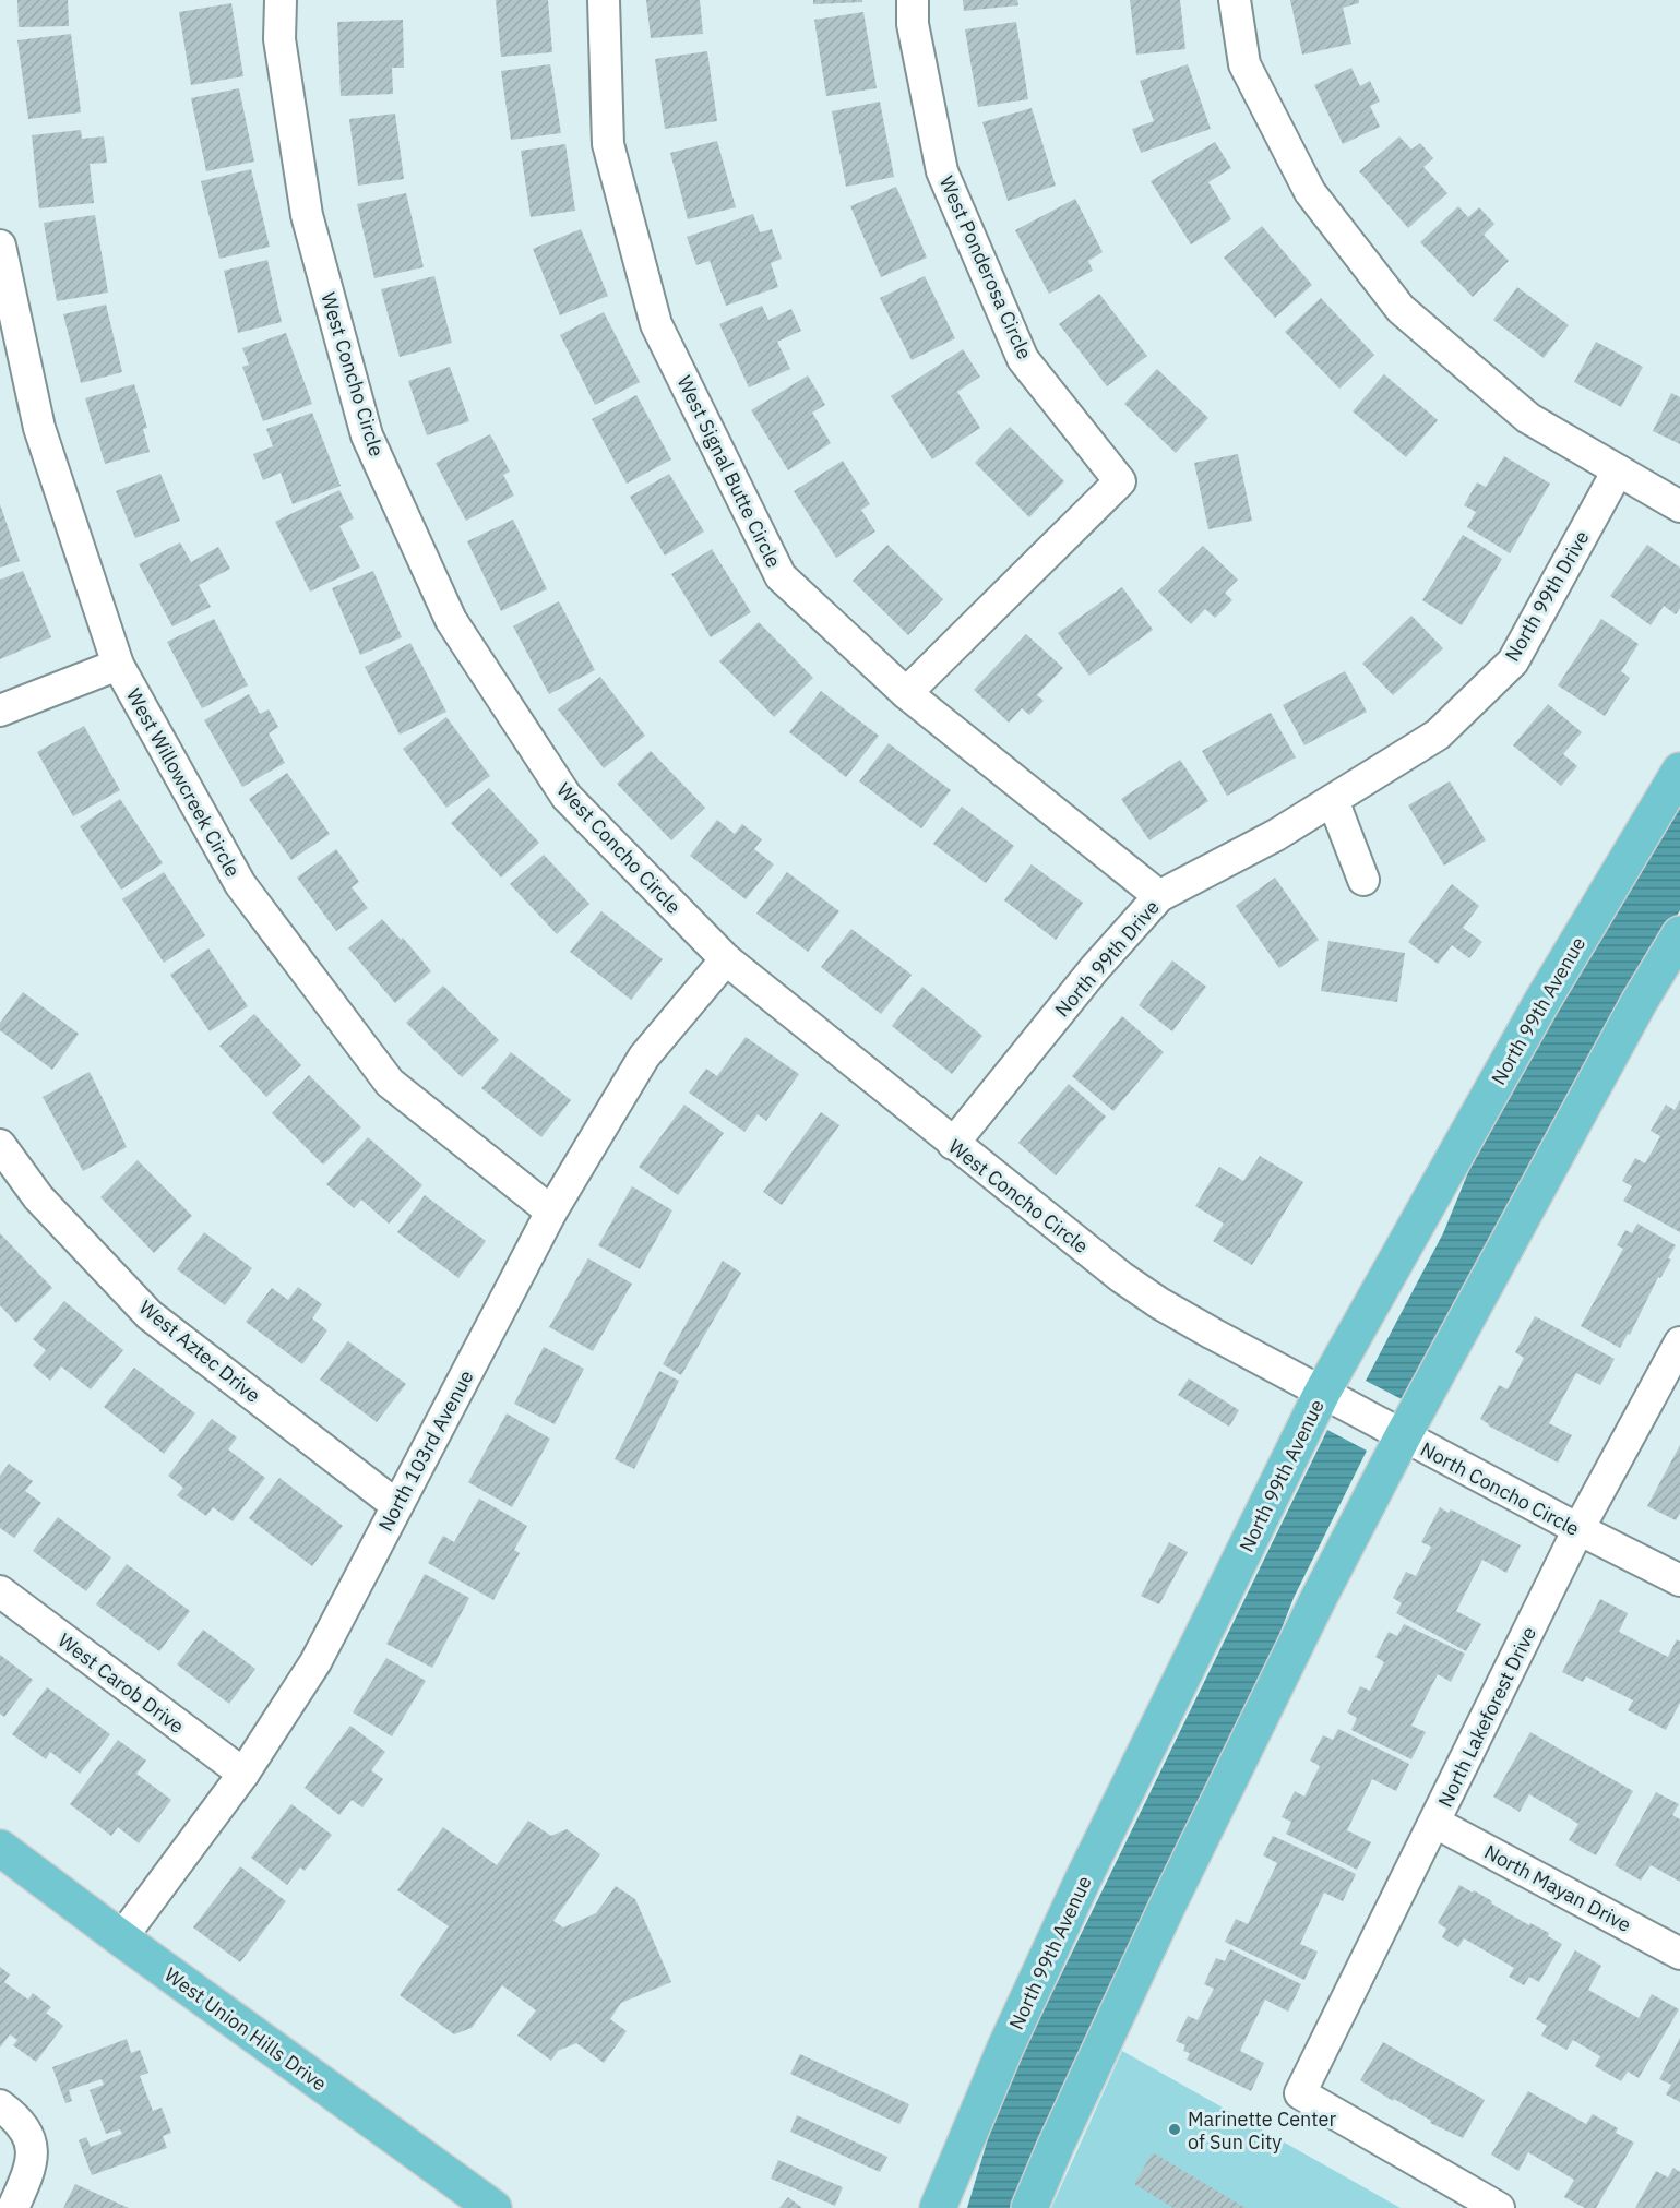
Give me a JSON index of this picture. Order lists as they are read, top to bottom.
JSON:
{
  "streets": {
    "main road": ["North 99th Avenue", "West Union Hills Drive"],
    "street": [
      "West Ponderosa Circle",
      "West Concho Circle",
      "West Signal Butte Circle",
      "North 99th Drive",
      "West Willowcreek Circle",
      "West Aztec Drive",
      "North 103rd Avenue",
      "North Concho Circle",
      "West Carob Drive",
      "North Lakeforest Drive",
      "North Mayan Drive"
    ]
  },
  "crossings": [
    ["West Ponderosa Circle", "West Signal Butte Circle"],
    ["West Concho Circle", "North 99th Drive"],
    ["West Concho Circle", "North 99th Avenue"],
    ["West Concho Circle", "North 103rd Avenue"],
    ["West Concho Circle", "North Concho Circle"],
    ["West Signal Butte Circle", "North 99th Drive"],
    ["West Willowcreek Circle", "North 103rd Avenue"],
    ["North 99th Avenue", "North Concho Circle"],
    ["West Aztec Drive", "North 103rd Avenue"],
    ["North 103rd Avenue", "West Carob Drive"],
    ["North 103rd Avenue", "West Union Hills Drive"],
    ["North Concho Circle", "North Lakeforest Drive"],
    ["North Lakeforest Drive", "North Mayan Drive"]
  ],
  "places": ["Marinette Center of Sun City"]
}
